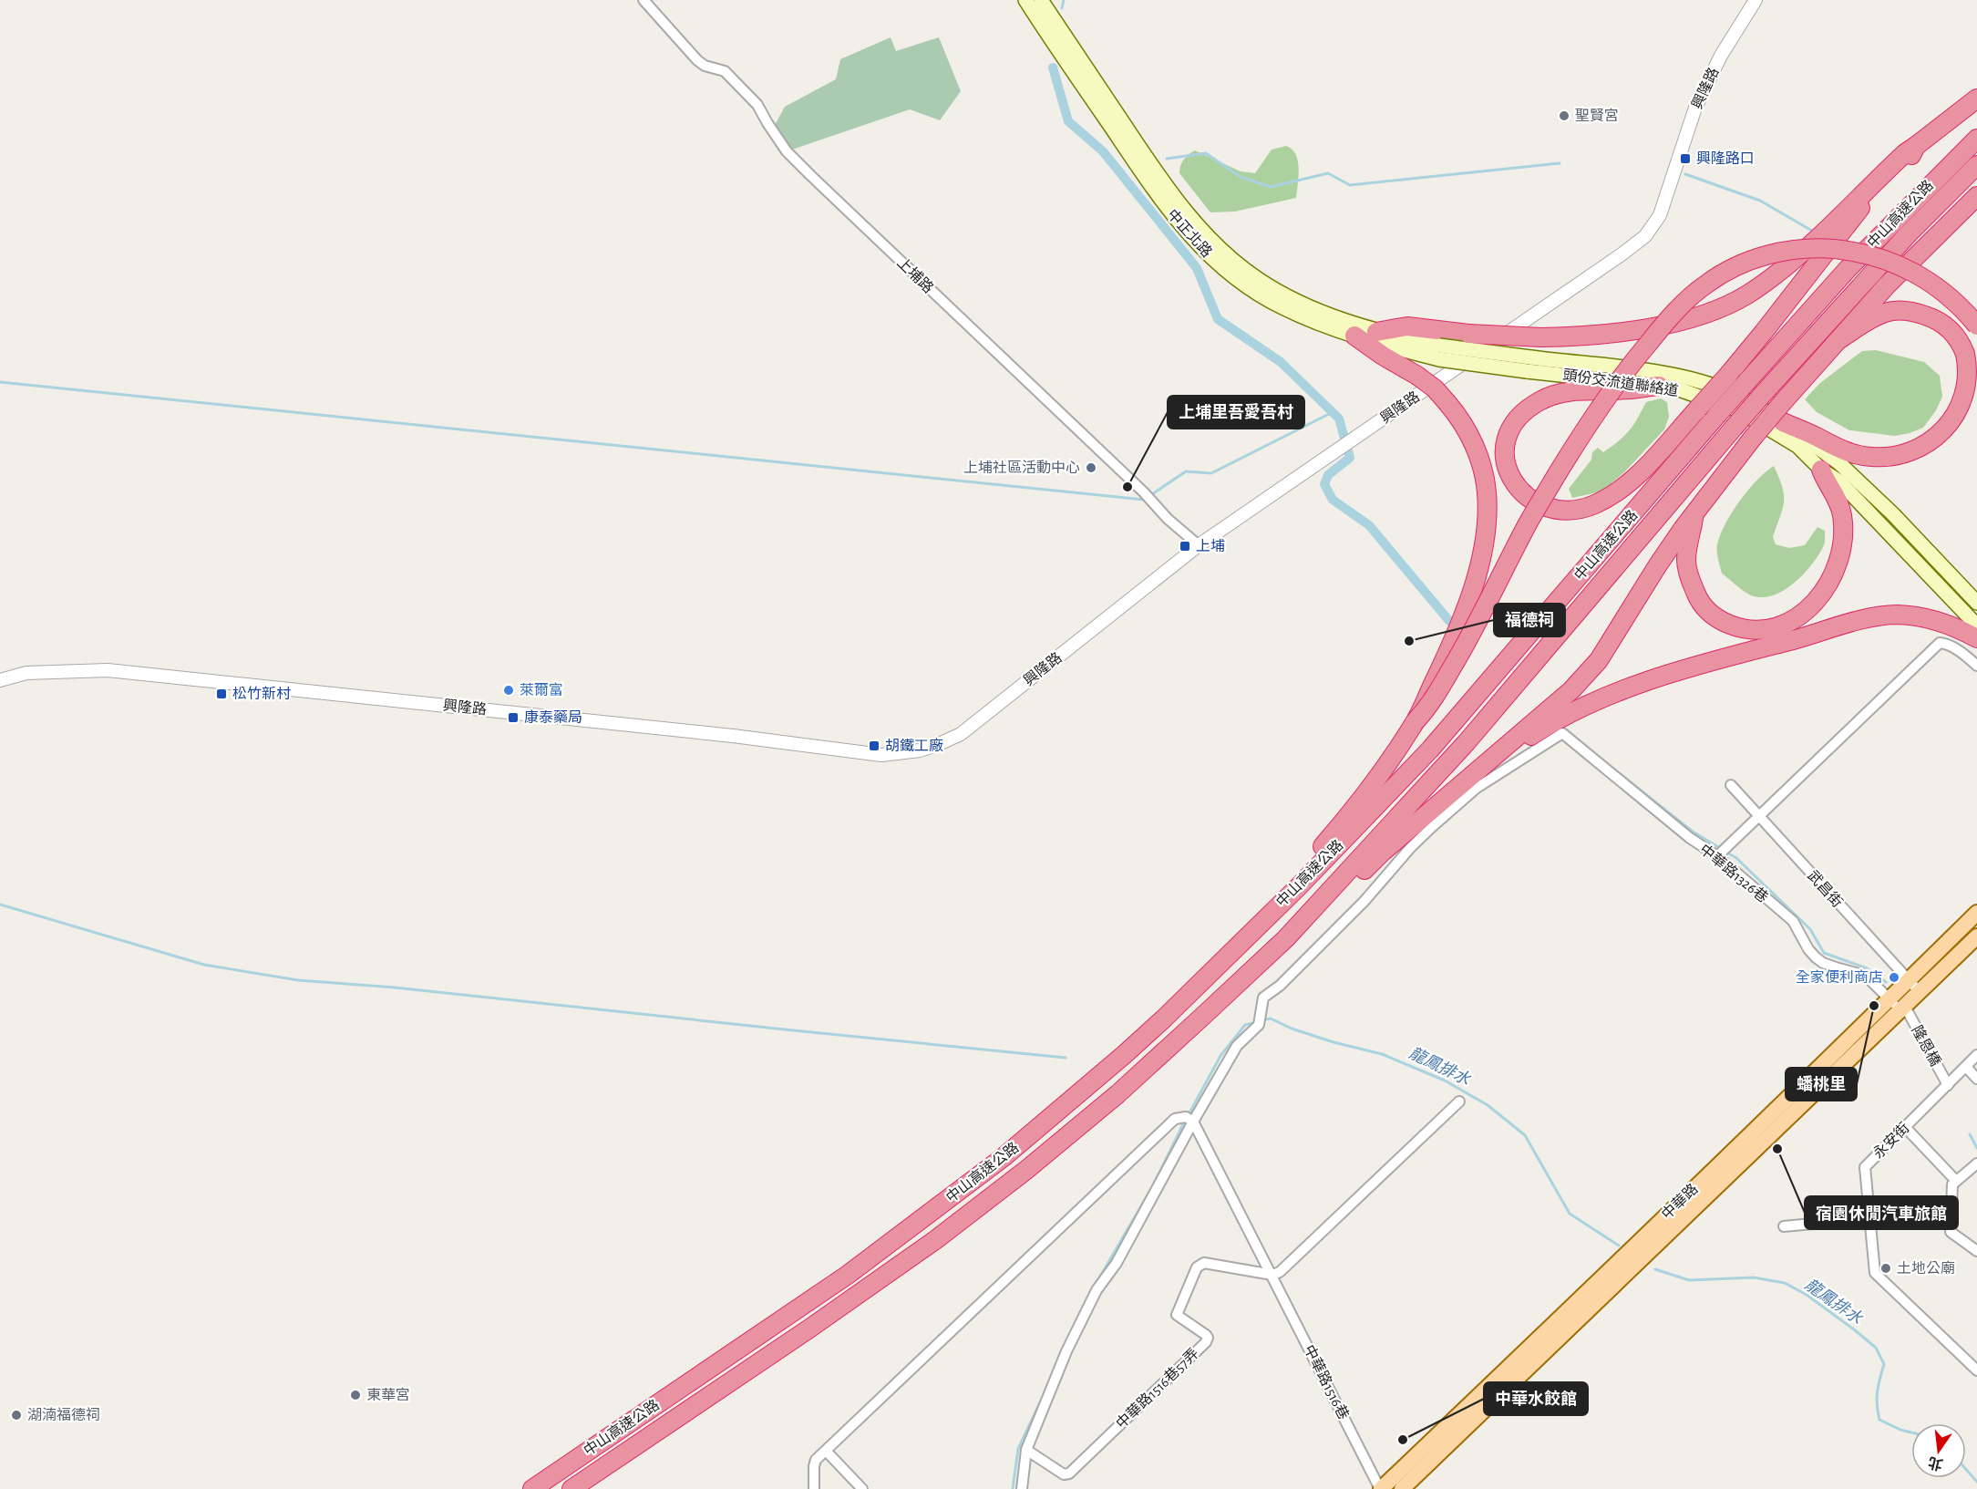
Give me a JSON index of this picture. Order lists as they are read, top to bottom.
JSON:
{
  "streets": {
    "highway": ["中山高速公路"],
    "main road": ["中正北路", "頭份交流道聯絡道", "中華路"],
    "street": [
      "興隆路",
      "上埔路",
      "中華路1326巷",
      "武昌街",
      "隆恩橋",
      "永安街",
      "中華路1516巷",
      "中華路1516巷57弄"
    ]
  },
  "crossings": [
    ["興隆路", "上埔路"],
    ["中正北路", "頭份交流道聯絡道"],
    ["中華路1326巷", "隆恩橋"],
    ["中華路1326巷", "中華路"],
    ["中華路1326巷", "中華路1516巷"],
    ["武昌街", "中華路"],
    ["隆恩橋", "永安街"],
    ["隆恩橋", "中華路"],
    ["中華路", "中華路1516巷"],
    ["中華路1516巷", "中華路1516巷57弄"]
  ],
  "water": ["龍鳳排水"],
  "places": {
    "other": [
      "聖賢宮",
      "上埔社區活動中心",
      "上埔里吾愛吾村",
      "福德祠",
      "萊爾富",
      "全家便利商店",
      "蟠桃里",
      "宿園休閒汽車旅館",
      "土地公廟",
      "東華宮",
      "湖湳福德祠",
      "中華水餃館"
    ],
    "transit": [
      "興隆路口",
      "上埔",
      "松竹新村",
      "康泰藥局",
      "胡鐵工廠"
    ]
  },
  "north": "bottom"
}
